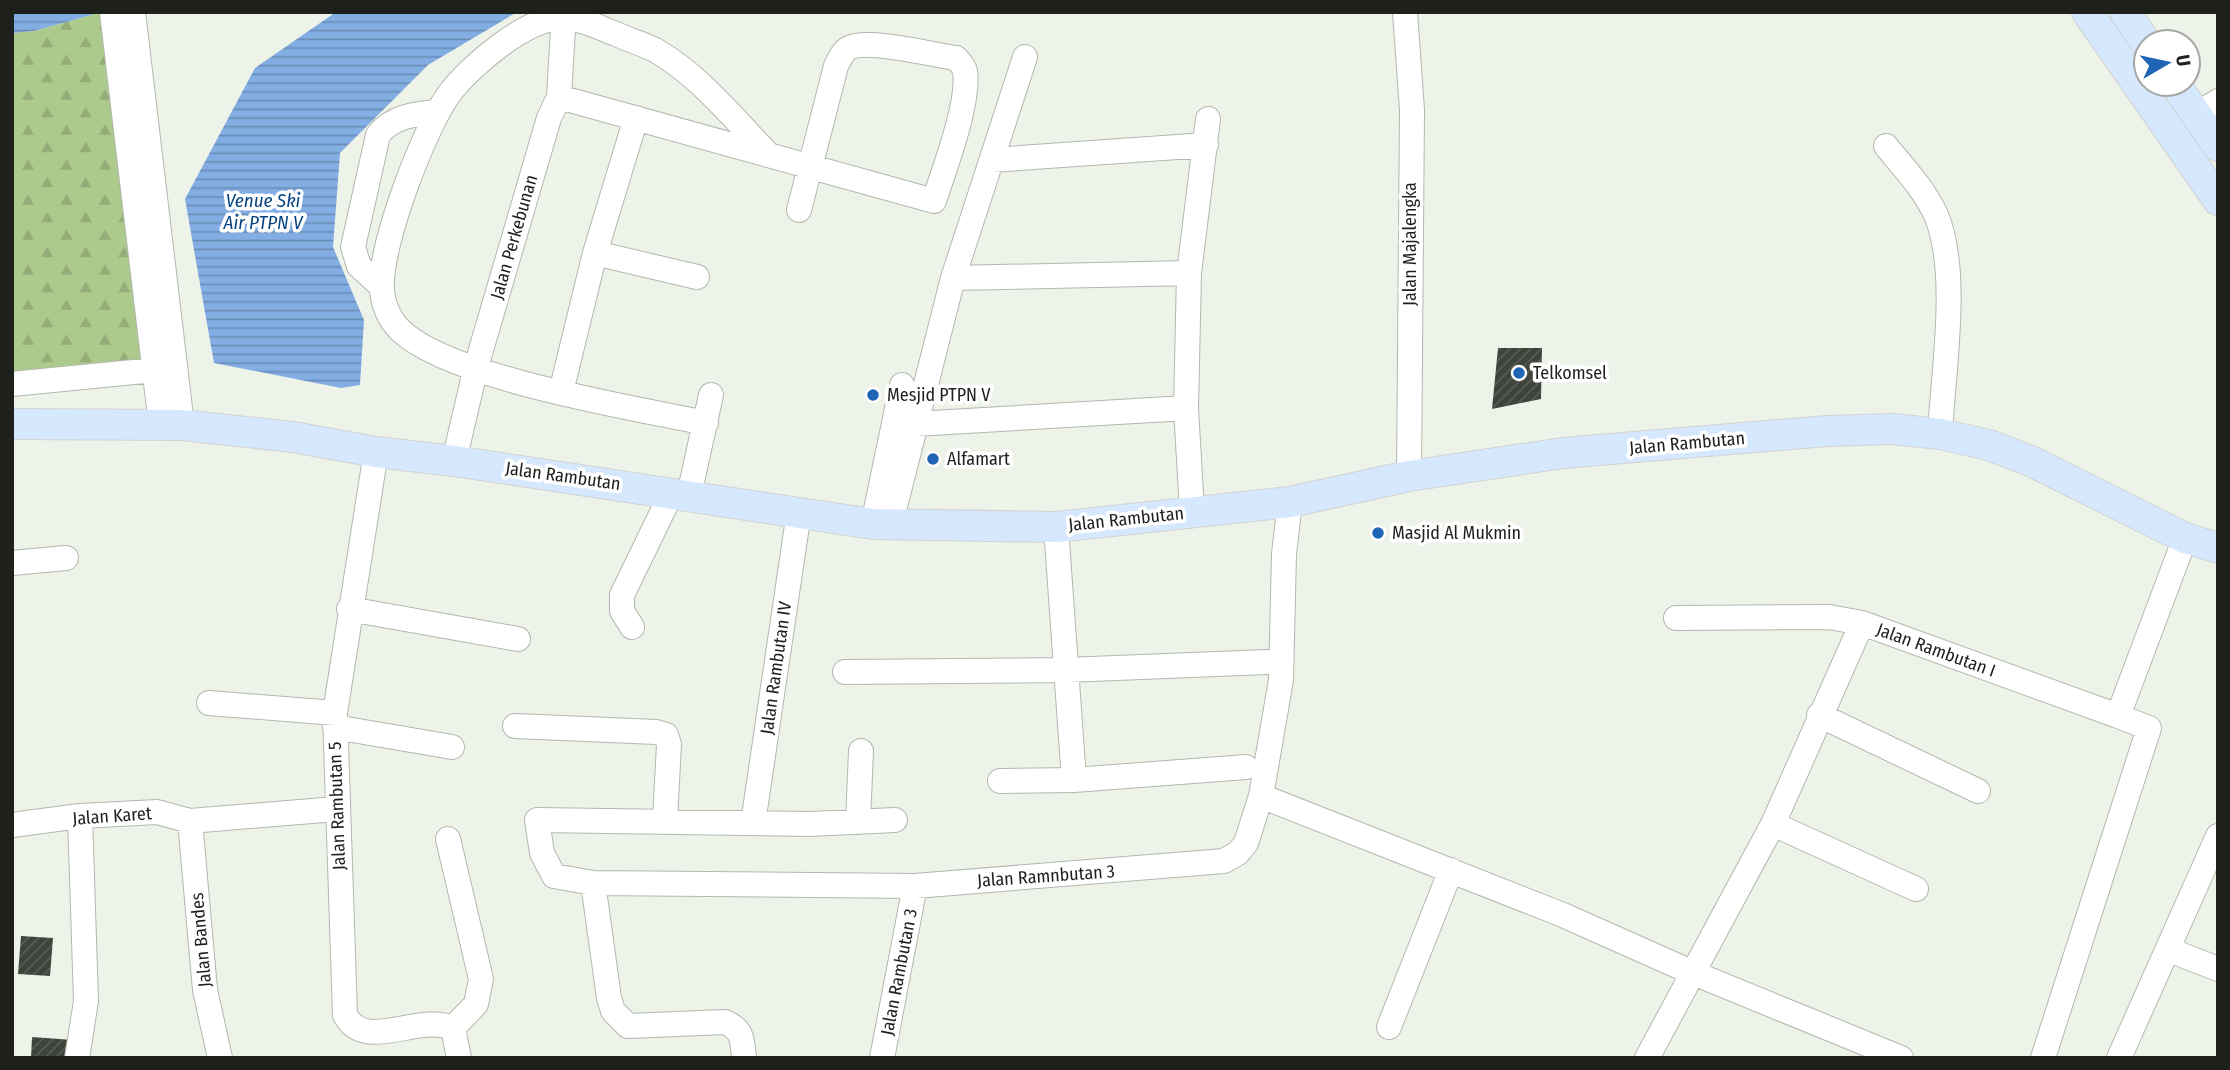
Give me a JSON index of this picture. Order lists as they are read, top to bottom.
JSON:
{
  "streets": {
    "main road": ["Jalan Rambutan"],
    "street": [
      "Jalan Perkebunan",
      "Jalan Majalengka",
      "Jalan Rambutan I",
      "Jalan Rambutan IV",
      "Jalan Rambutan 5",
      "Jalan Karet",
      "Jalan Ramnbutan 3",
      "Jalan Bandes",
      "Jalan Rambutan 3"
    ]
  },
  "crossings": [
    ["Jalan Perkebunan", "Jalan Rambutan"],
    ["Jalan Majalengka", "Jalan Rambutan"],
    ["Jalan Rambutan", "Jalan Rambutan IV"],
    ["Jalan Rambutan", "Jalan Rambutan 5"],
    ["Jalan Rambutan", "Jalan Ramnbutan 3"],
    ["Jalan Rambutan 5", "Jalan Karet"],
    ["Jalan Karet", "Jalan Bandes"],
    ["Jalan Ramnbutan 3", "Jalan Rambutan 3"]
  ],
  "water": ["Venue Ski Air PTPN V"],
  "places": [
    "Telkomsel",
    "Mesjid PTPN V",
    "Alfamart",
    "Masjid Al Mukmin"
  ],
  "north": "right"
}
